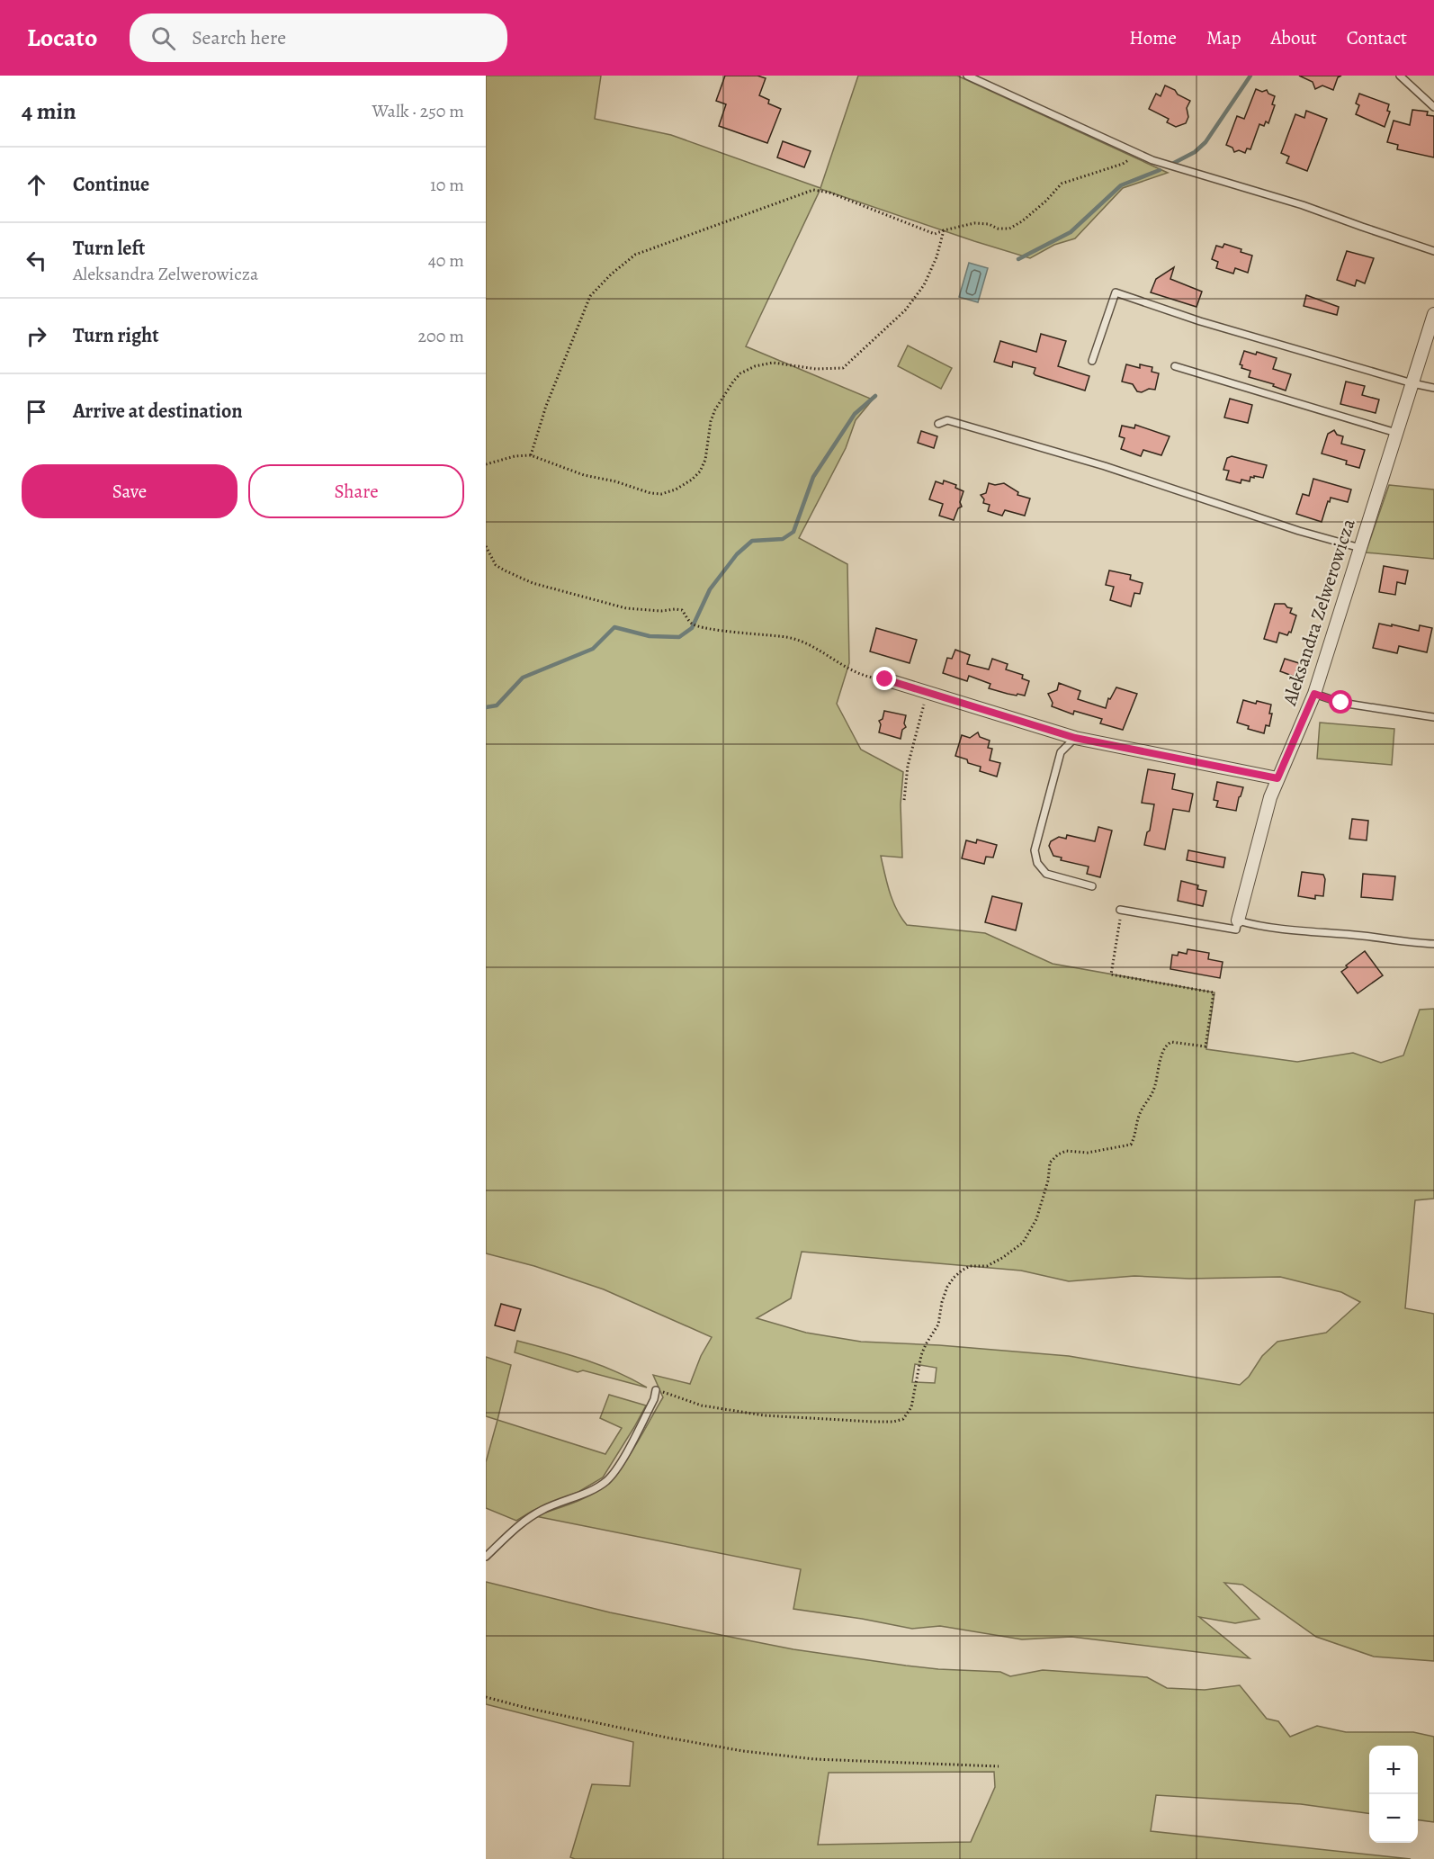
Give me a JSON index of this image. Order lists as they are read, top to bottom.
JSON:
{
  "streets": {
    "street": ["Aleksandra Zelwerowicza"]
  },
  "page": {
    "header": "Locato",
    "search": "Search here",
    "nav": [
      "Home",
      "Map",
      "About",
      "Contact"
    ],
    "heading": ["4 min", "Walk · 250 m"],
    "list": [
      ["Continue", "10 m"],
      ["Turn left", "Aleksandra Zelwerowicza", "40 m"],
      ["Turn right", "200 m"],
      "Arrive at destination"
    ],
    "buttons": ["Save", "Share"],
    "map_buttons": ["+", "−"]
  }
}
